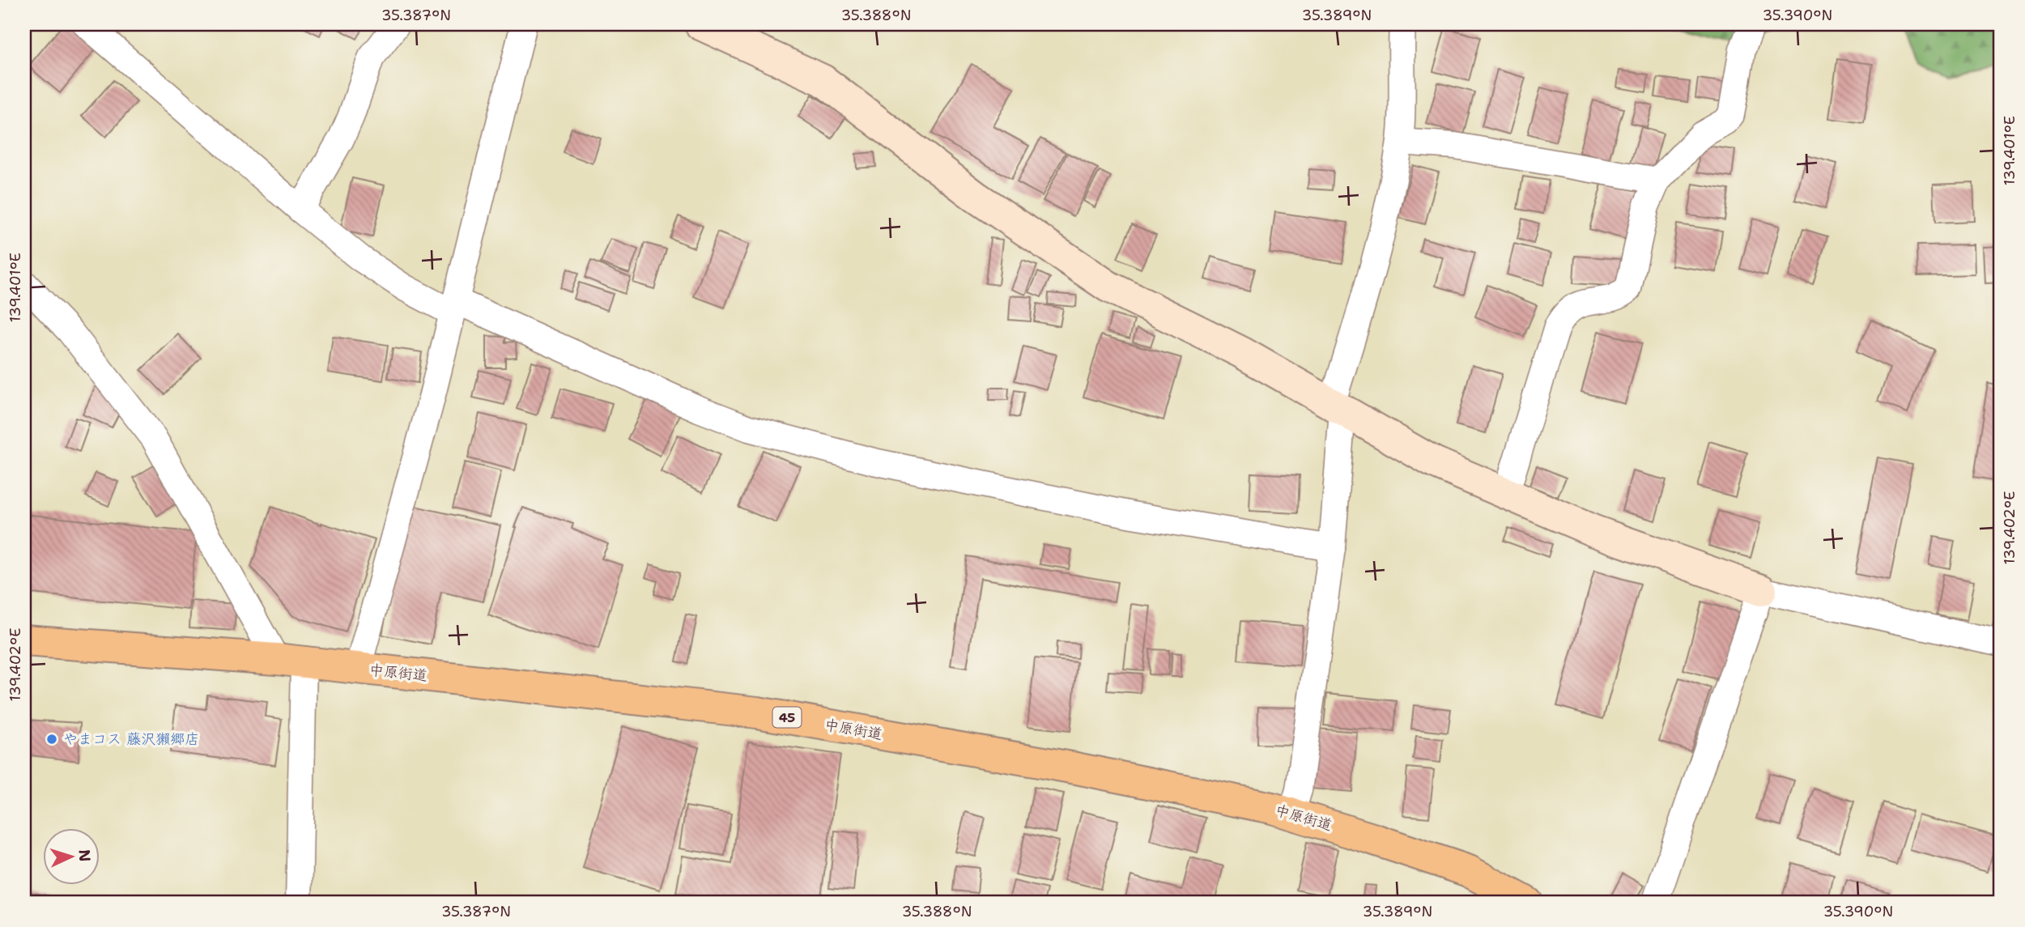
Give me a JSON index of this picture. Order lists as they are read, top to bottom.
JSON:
{
  "streets": {
    "main road": ["中原街道", "45"]
  },
  "places": ["やまコス 藤沢獺郷店"],
  "north": "right",
  "coordinates": [
    "35.387°N",
    "35.388°N",
    "35.389°N",
    "35.390°N",
    "139.401°E",
    "139.402°E"
  ]
}
